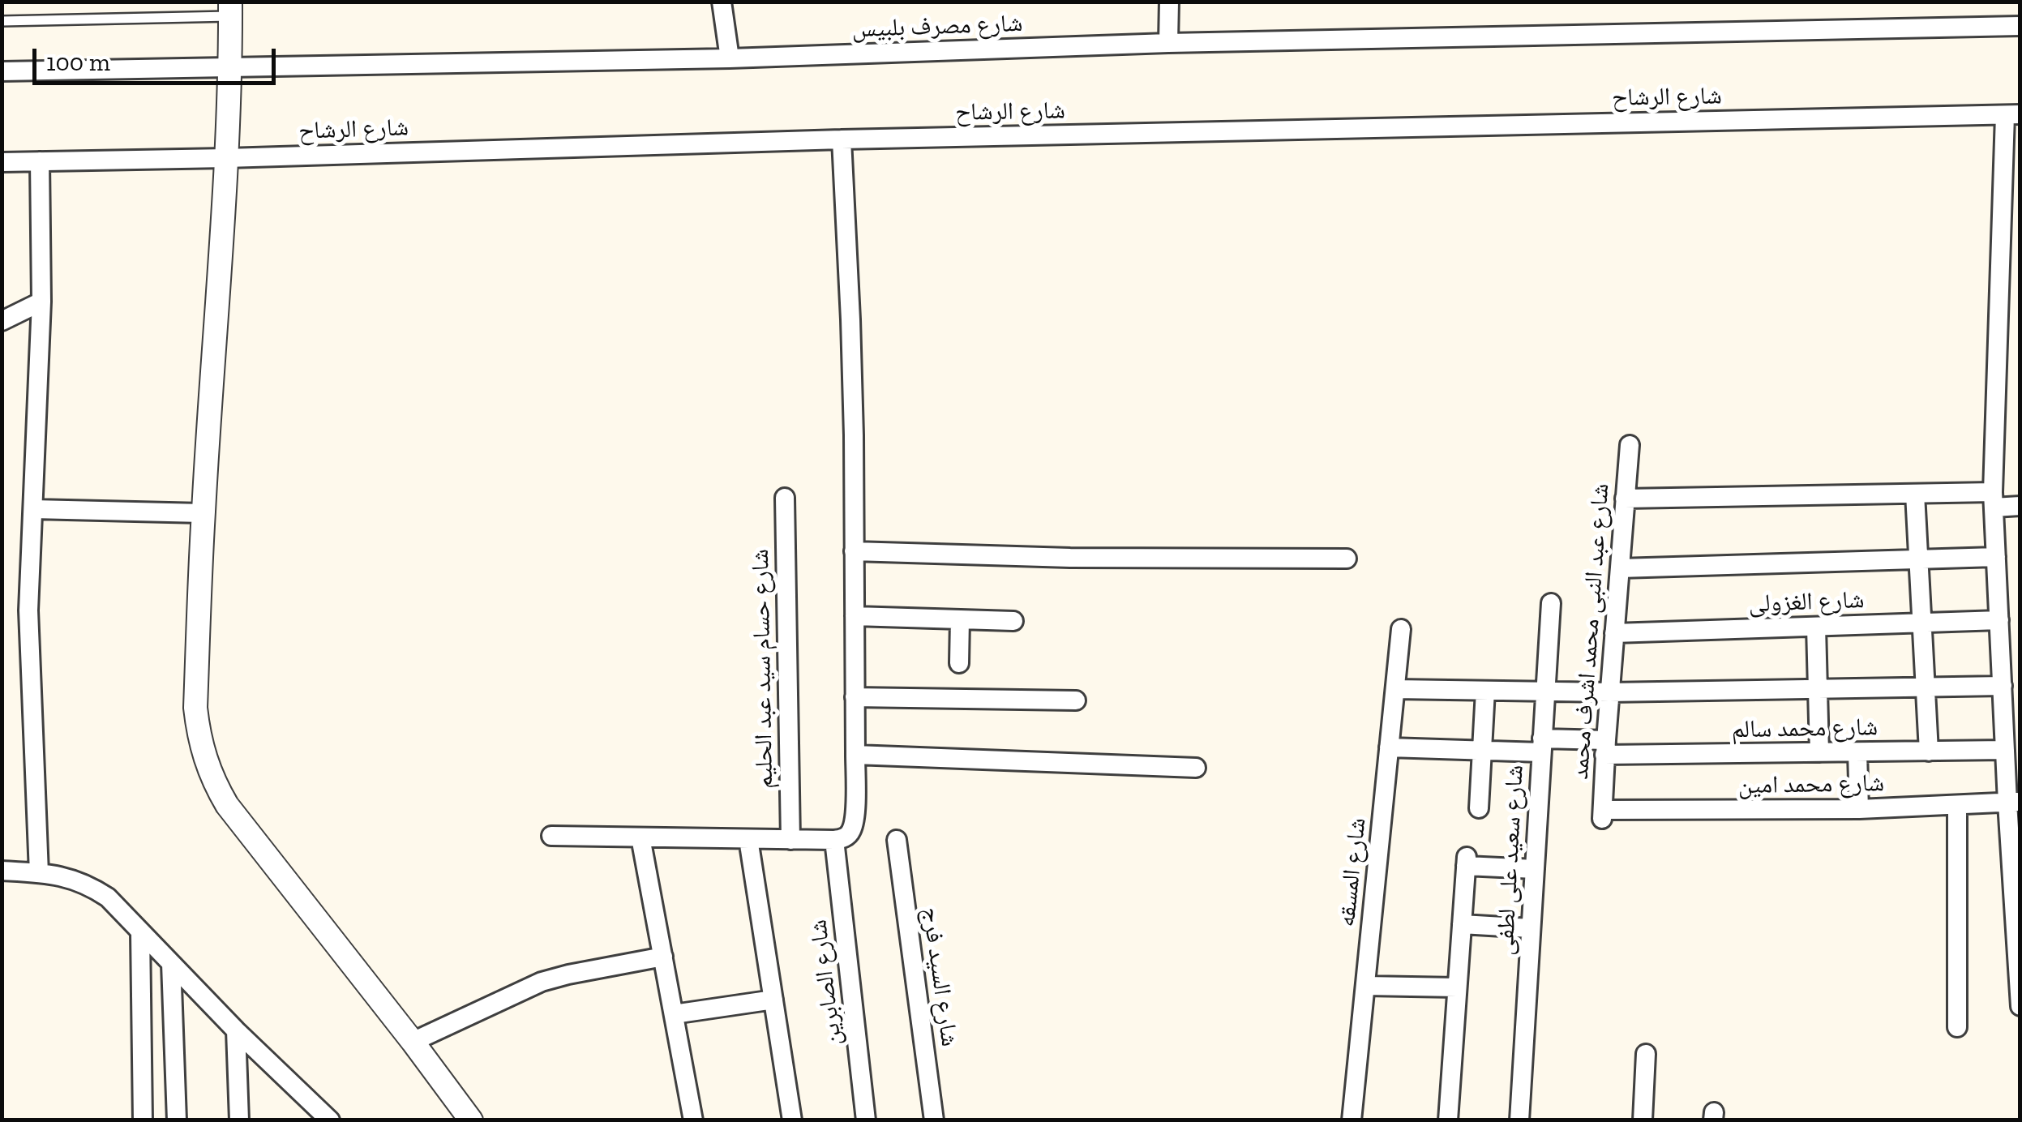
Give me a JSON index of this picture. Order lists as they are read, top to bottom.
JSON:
{
  "streets": {
    "street": [
      "شارع مصرف بلبيس",
      "شارع الرشاح",
      "شارع الغزولى",
      "شارع عبد النبى محمد اشرف محمد",
      "شارع حسام سيد عبد الحليم",
      "شارع محمد سالم",
      "شارع محمد امين",
      "شارع سعيد على لطفى",
      "شارع المسقه",
      "شارع السيد فرج",
      "شارع الصابرين"
    ]
  },
  "crossings": [
    ["شارع الغزولى", "شارع عبد النبى محمد اشرف محمد"],
    ["شارع عبد النبى محمد اشرف محمد", "شارع محمد سالم"],
    ["شارع عبد النبى محمد اشرف محمد", "شارع محمد امين"],
    ["شارع محمد سالم", "شارع سعيد على لطفى"],
    ["شارع محمد سالم", "شارع المسقه"]
  ],
  "scale_bar": "100 m"
}
